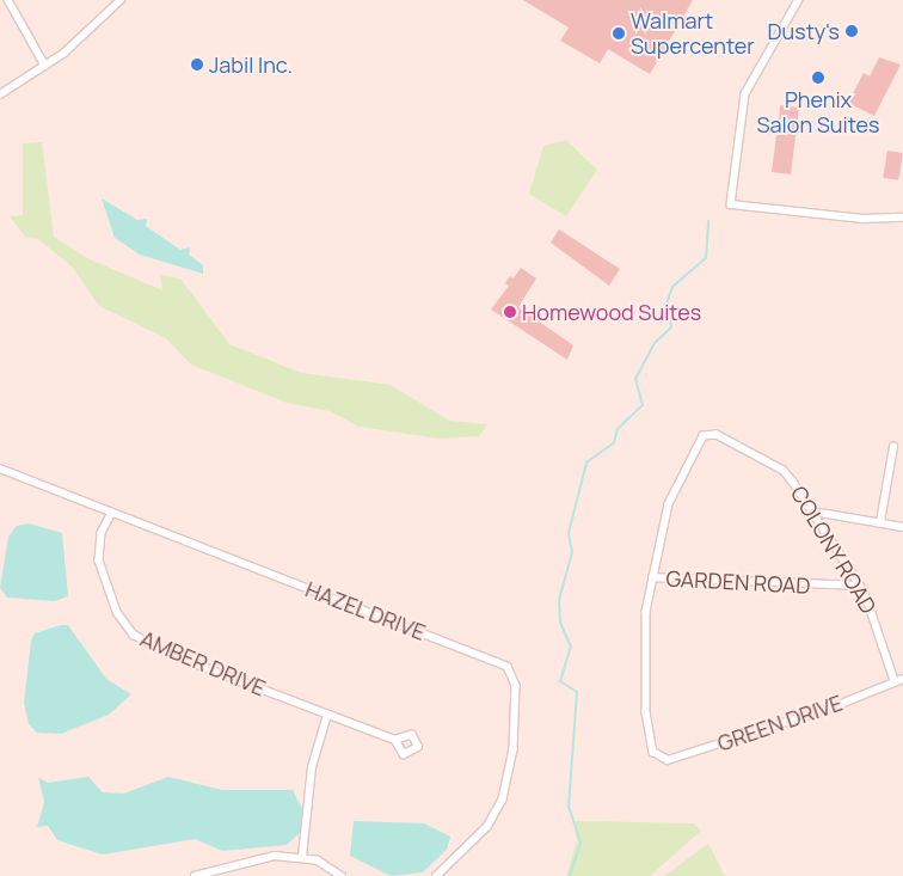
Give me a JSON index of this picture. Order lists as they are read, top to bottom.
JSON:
{
  "streets": {
    "street": [
      "COLONY ROAD",
      "GARDEN ROAD",
      "HAZEL DRIVE",
      "AMBER DRIVE",
      "GREEN DRIVE"
    ]
  },
  "crossings": [
    ["COLONY ROAD", "GARDEN ROAD"],
    ["COLONY ROAD", "GREEN DRIVE"],
    ["GARDEN ROAD", "GREEN DRIVE"],
    ["HAZEL DRIVE", "AMBER DRIVE"]
  ],
  "places": [
    "Dusty's",
    "Walmart Supercenter",
    "Jabil Inc.",
    "Phenix Salon Suites",
    "Homewood Suites"
  ]
}
